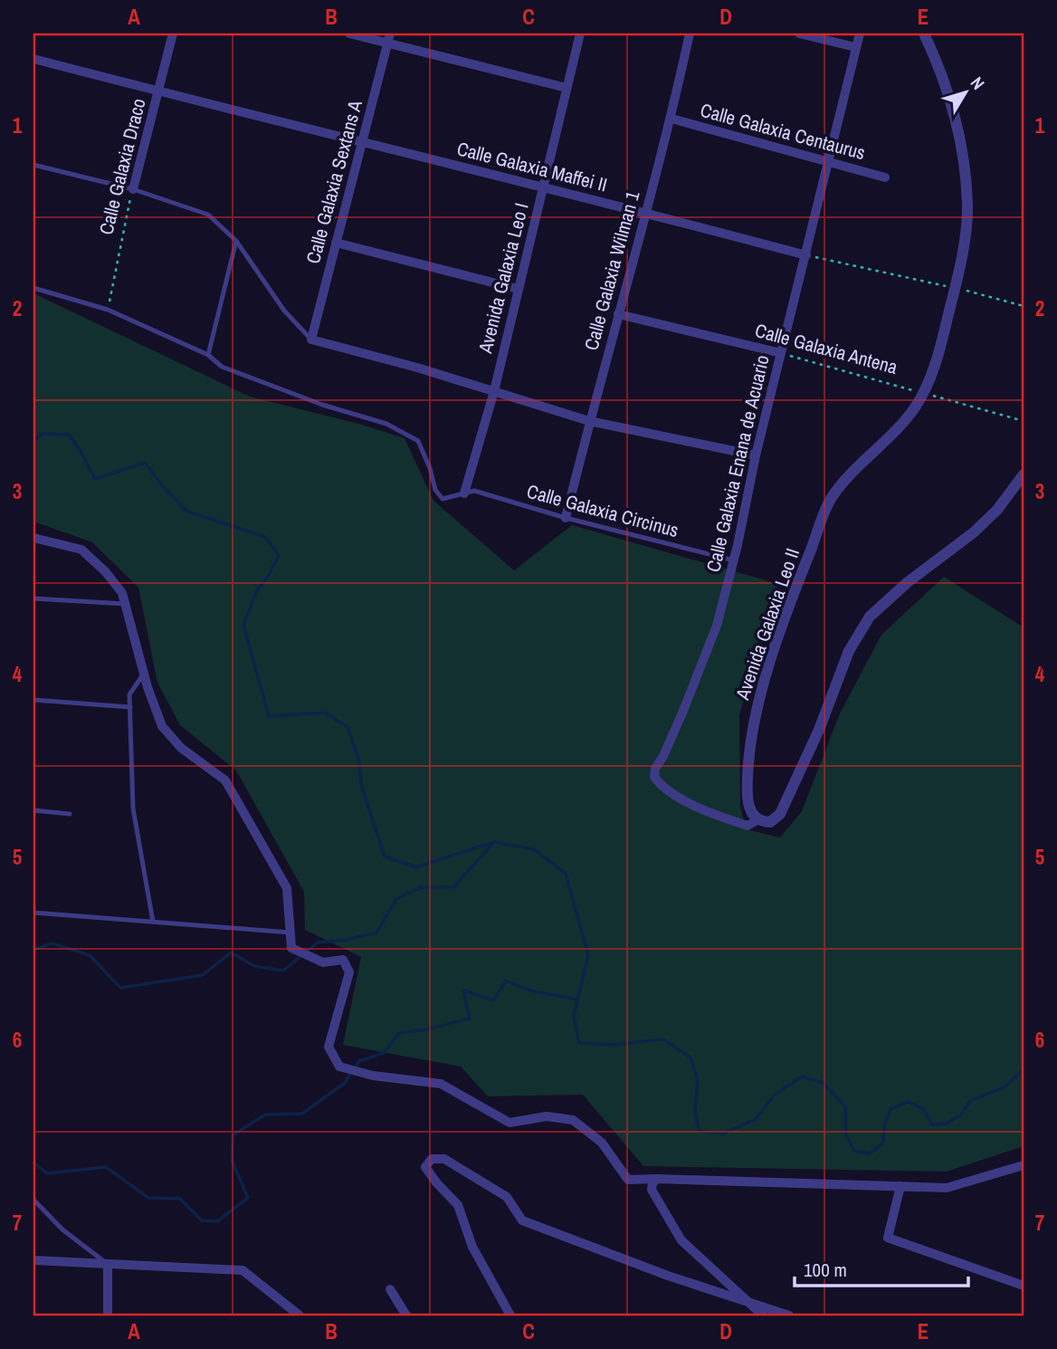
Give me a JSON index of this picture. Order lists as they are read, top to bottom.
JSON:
{
  "streets": {
    "street": [
      "Calle Galaxia Centaurus",
      "Calle Galaxia Draco",
      "Calle Galaxia Maffei II",
      "Calle Galaxia Sextans A",
      "Calle Galaxia Wilman 1",
      "Avenida Galaxia Leo I",
      "Calle Galaxia Antena",
      "Calle Galaxia Enana de Acuario",
      "Avenida Galaxia Leo II"
    ],
    "lane": ["Calle Galaxia Circinus"]
  },
  "crossings": [
    ["Calle Galaxia Centaurus", "Calle Galaxia Wilman 1"],
    ["Calle Galaxia Centaurus", "Calle Galaxia Enana de Acuario"],
    ["Calle Galaxia Draco", "Calle Galaxia Maffei II"],
    ["Calle Galaxia Maffei II", "Calle Galaxia Sextans A"],
    ["Calle Galaxia Maffei II", "Calle Galaxia Wilman 1"],
    ["Calle Galaxia Maffei II", "Avenida Galaxia Leo I"],
    ["Calle Galaxia Maffei II", "Calle Galaxia Enana de Acuario"],
    ["Calle Galaxia Wilman 1", "Calle Galaxia Antena"],
    ["Calle Galaxia Wilman 1", "Calle Galaxia Circinus"],
    ["Avenida Galaxia Leo I", "Calle Galaxia Circinus"],
    ["Calle Galaxia Antena", "Calle Galaxia Enana de Acuario"],
    ["Calle Galaxia Antena", "Avenida Galaxia Leo II"],
    ["Calle Galaxia Enana de Acuario", "Calle Galaxia Circinus"],
    ["Calle Galaxia Enana de Acuario", "Avenida Galaxia Leo II"]
  ],
  "scale_bar": "100 m",
  "north": "top right",
  "grid": {
    "columns": [
      "A",
      "B",
      "C",
      "D",
      "E"
    ],
    "rows": [
      "1",
      "2",
      "3",
      "4",
      "5",
      "6",
      "7"
    ]
  }
}
